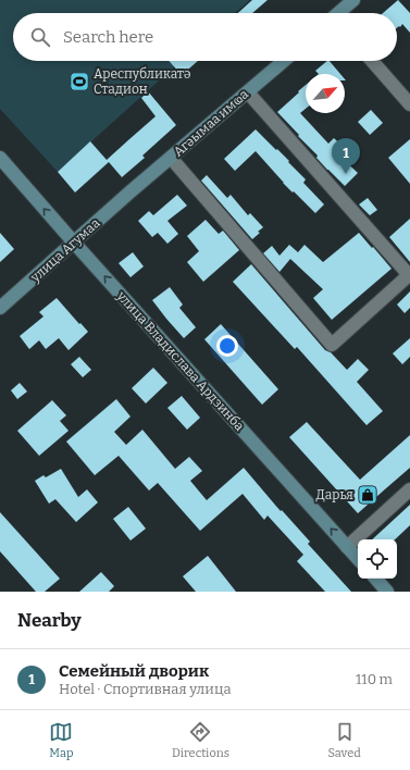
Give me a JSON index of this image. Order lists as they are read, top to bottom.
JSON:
{
  "streets": {
    "main road": ["Агәымаа имҩа", "улица Агумаа", "улица Владислава Ардзинба"]
  },
  "crossings": [
    ["Агәымаа имҩа", "улица Агумаа"],
    ["улица Агумаа", "улица Владислава Ардзинба"]
  ],
  "one_way": ["улица Владислава Ардзинба"],
  "places": {
    "sports": ["Ареспубликатә Стадион"],
    "shop": ["Дарья"]
  },
  "north": "top right",
  "page": {
    "search": "Search here",
    "pins": "1",
    "heading": "Nearby",
    "list": [
      {
        "mark": "1",
        "name": "Семейный дворик",
        "note": "Hotel · Спортивная улица",
        "value": "110 m"
      }
    ],
    "nav": ["Map", "Directions", "Saved"]
  }
}
